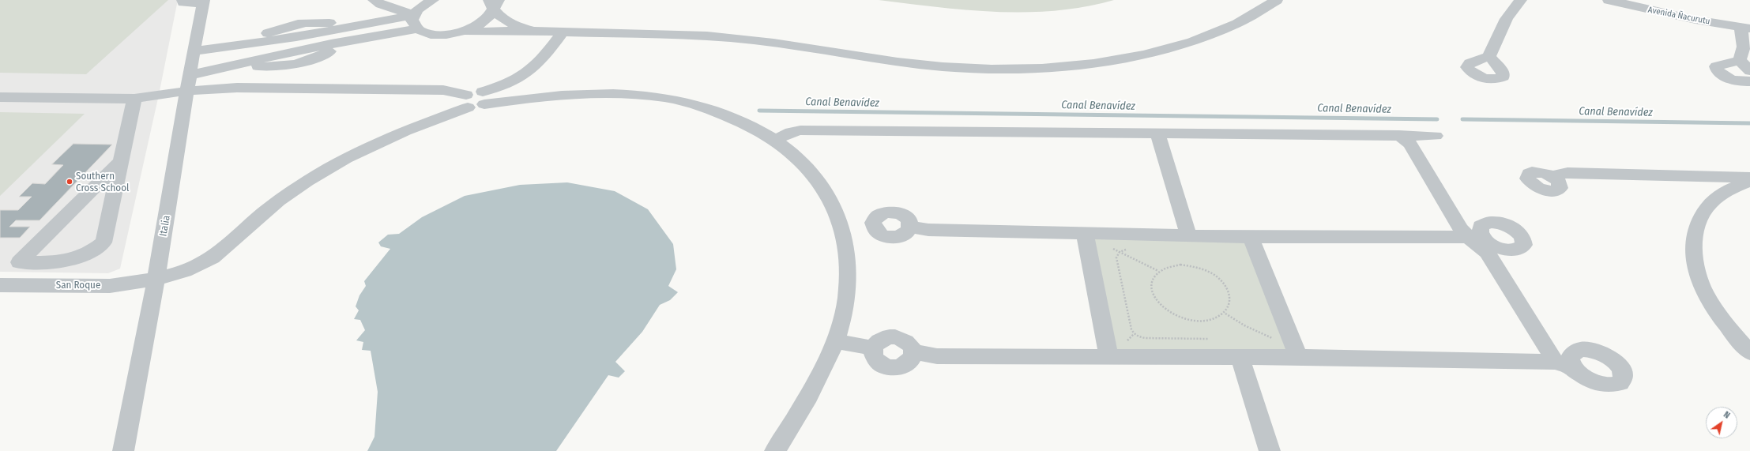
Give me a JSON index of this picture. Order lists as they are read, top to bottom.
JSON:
{
  "streets": {
    "street": ["Avenida Ñacurutu", "Italia", "San Roque"]
  },
  "crossings": [
    ["Italia", "San Roque"]
  ],
  "water": ["Canal Benavídez"],
  "places": ["Southern Cross School"],
  "north": "top right"
}
